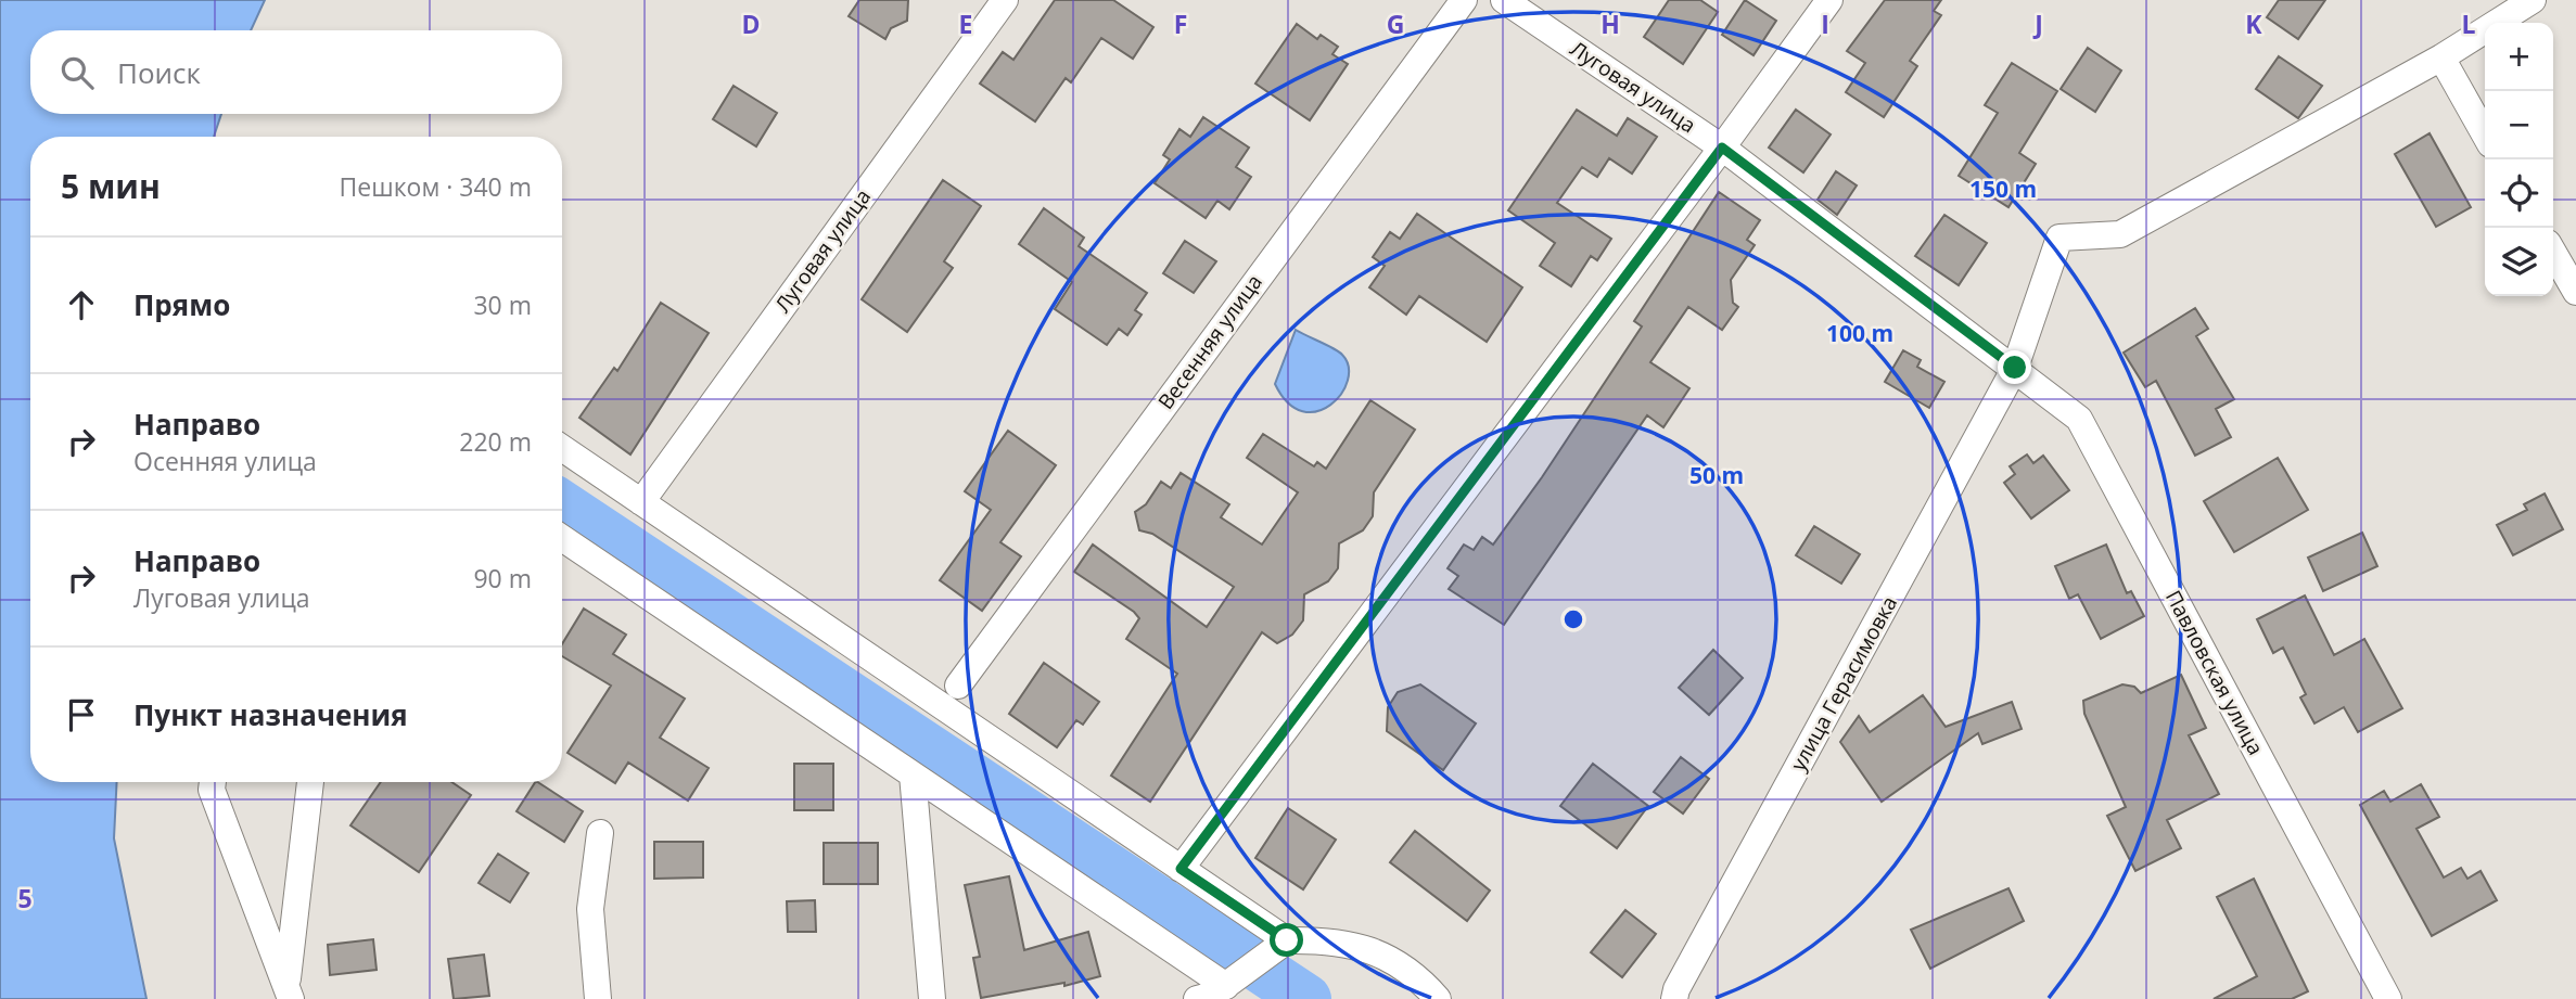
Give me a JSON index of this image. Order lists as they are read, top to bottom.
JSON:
{
  "streets": {
    "street": [
      "Луговая улица",
      "Весенняя улица",
      "Павловская улица",
      "улица Герасимовка"
    ]
  },
  "crossings": [
    ["Луговая улица", "Павловская улица"],
    ["Луговая улица", "улица Герасимовка"],
    ["Павловская улица", "улица Герасимовка"]
  ],
  "page": {
    "map_buttons": ["+", "−"],
    "search": "Поиск",
    "heading": ["5 мин", "Пешком · 340 m"],
    "list": [
      ["Прямо", "30 m"],
      ["Направо", "Осенняя улица", "220 m"],
      ["Направо", "Луговая улица", "90 m"],
      "Пункт назначения"
    ]
  },
  "grid": {
    "columns": [
      "D",
      "E",
      "F",
      "G",
      "H",
      "I",
      "J",
      "K",
      "L"
    ],
    "rows": ["5"]
  },
  "rings": ["150 m", "100 m", "50 m"]
}
